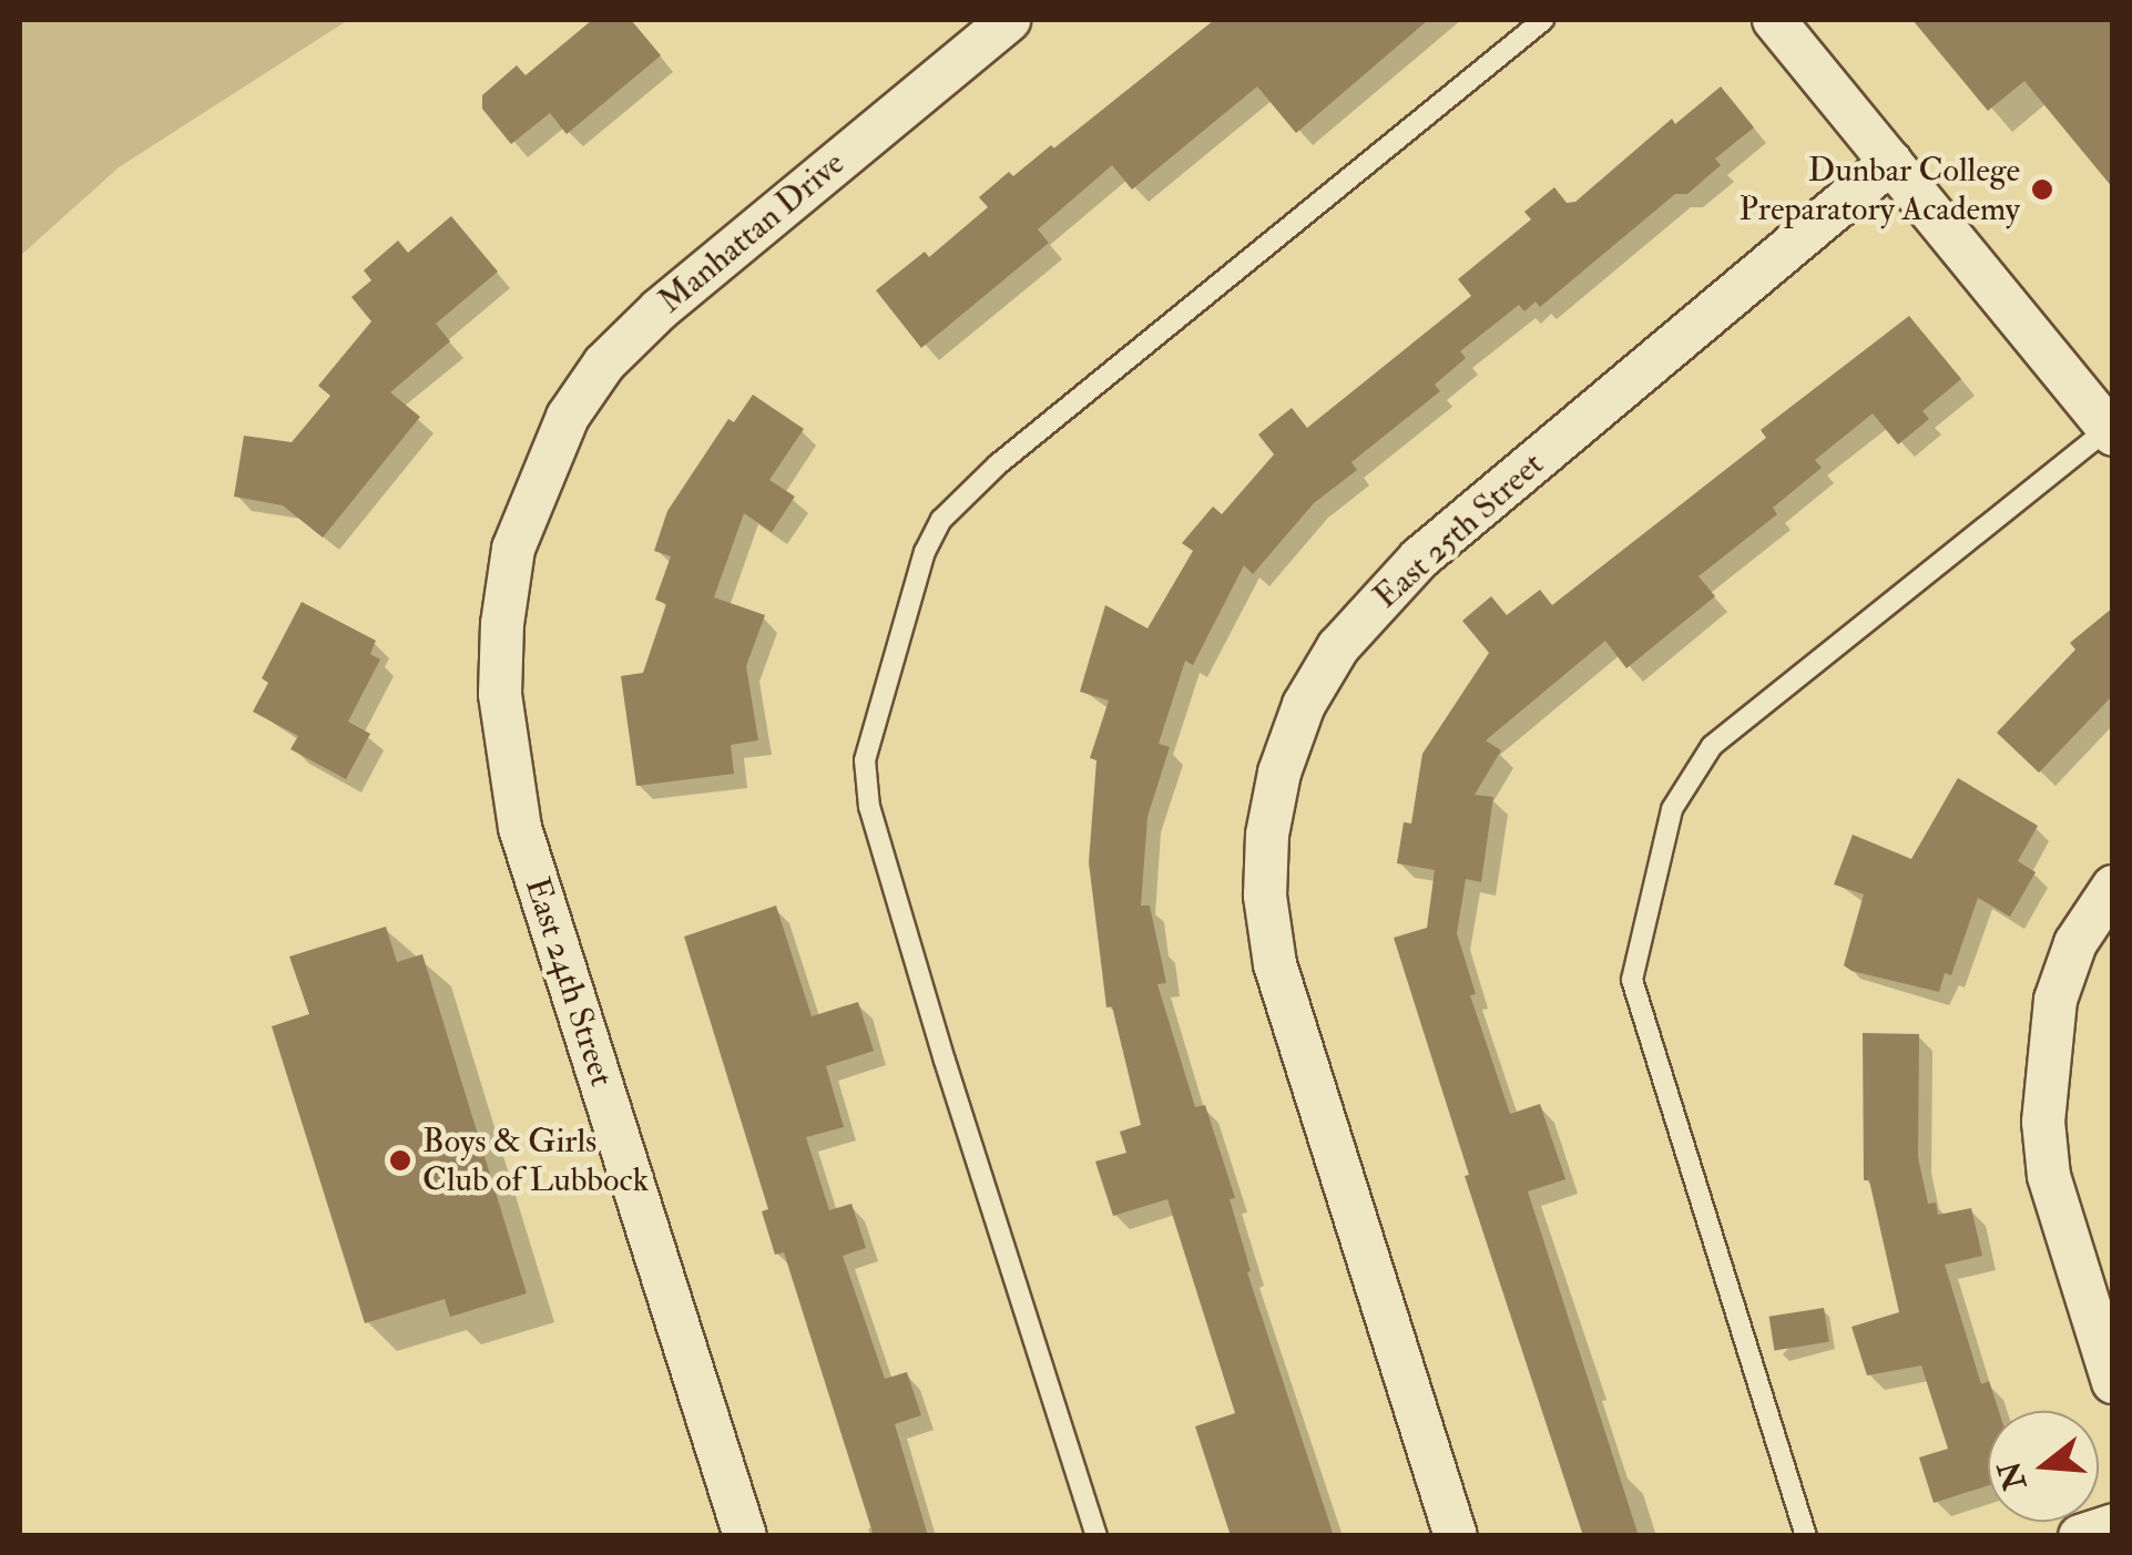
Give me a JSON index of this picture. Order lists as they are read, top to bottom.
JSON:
{
  "streets": {
    "street": ["Manhattan Drive", "East 25th Street", "East 24th Street"]
  },
  "crossings": [
    ["Manhattan Drive", "East 24th Street"]
  ],
  "places": ["Dunbar College Preparatory Academy", "Boys & Girls Club of Lubbock"],
  "north": "left"
}
